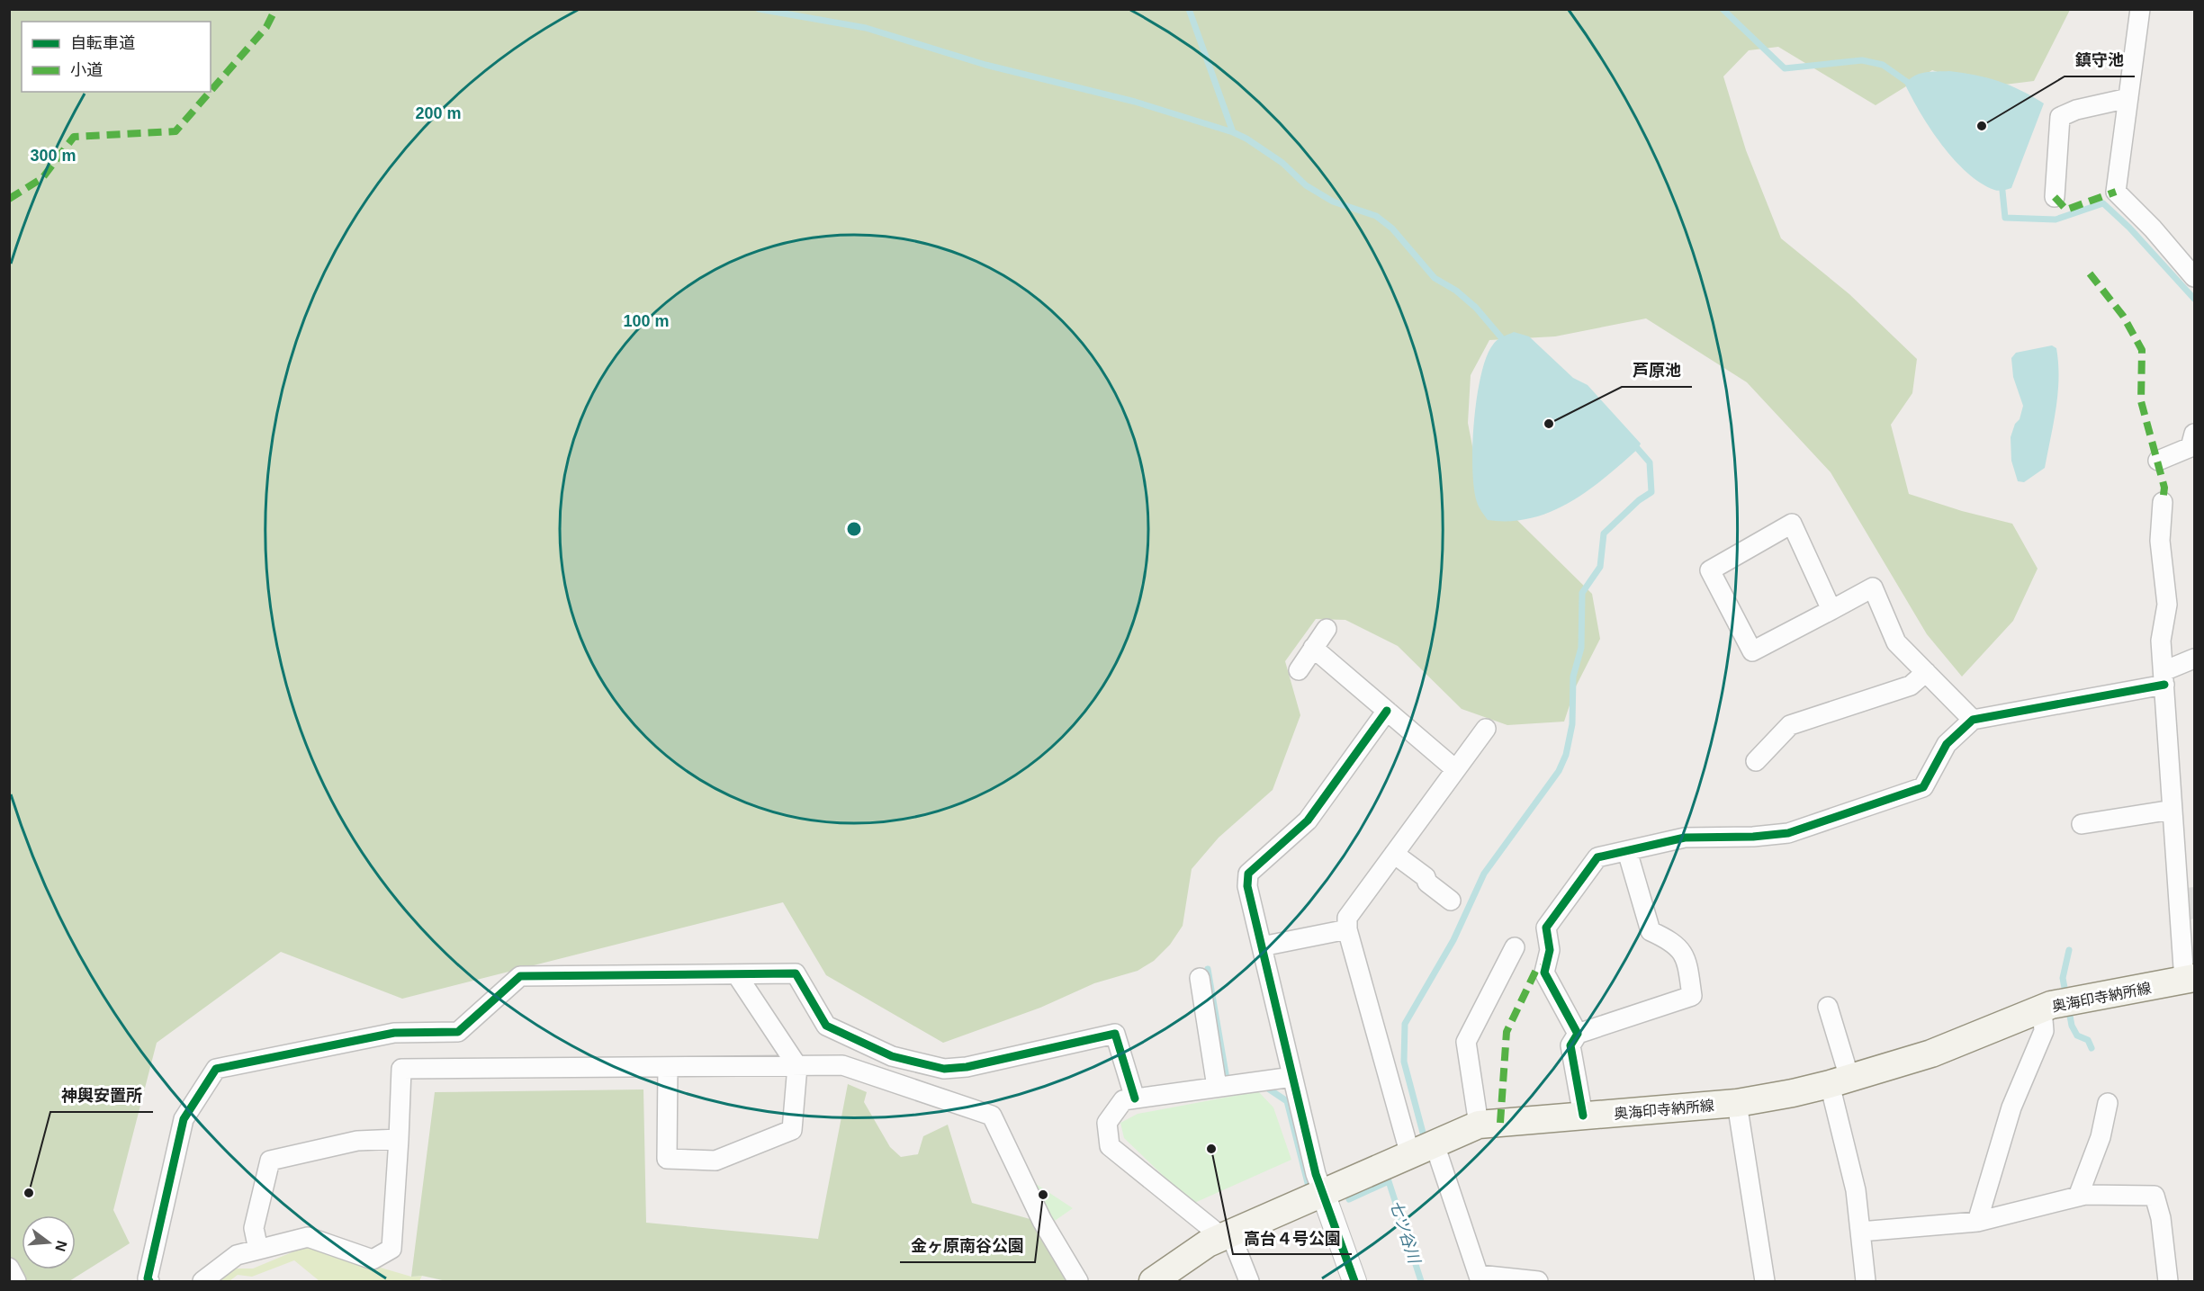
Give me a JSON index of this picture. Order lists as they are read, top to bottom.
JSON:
{
  "streets": {
    "main road": ["奥海印寺納所線"]
  },
  "water": ["七ツ谷川"],
  "places": [
    "鎮守池",
    "芦原池",
    "高台４号公園",
    "神輿安置所",
    "金ヶ原南谷公園"
  ],
  "legend": ["自転車道", "小道"],
  "north": "right",
  "rings": ["200 m", "300 m", "100 m"]
}
